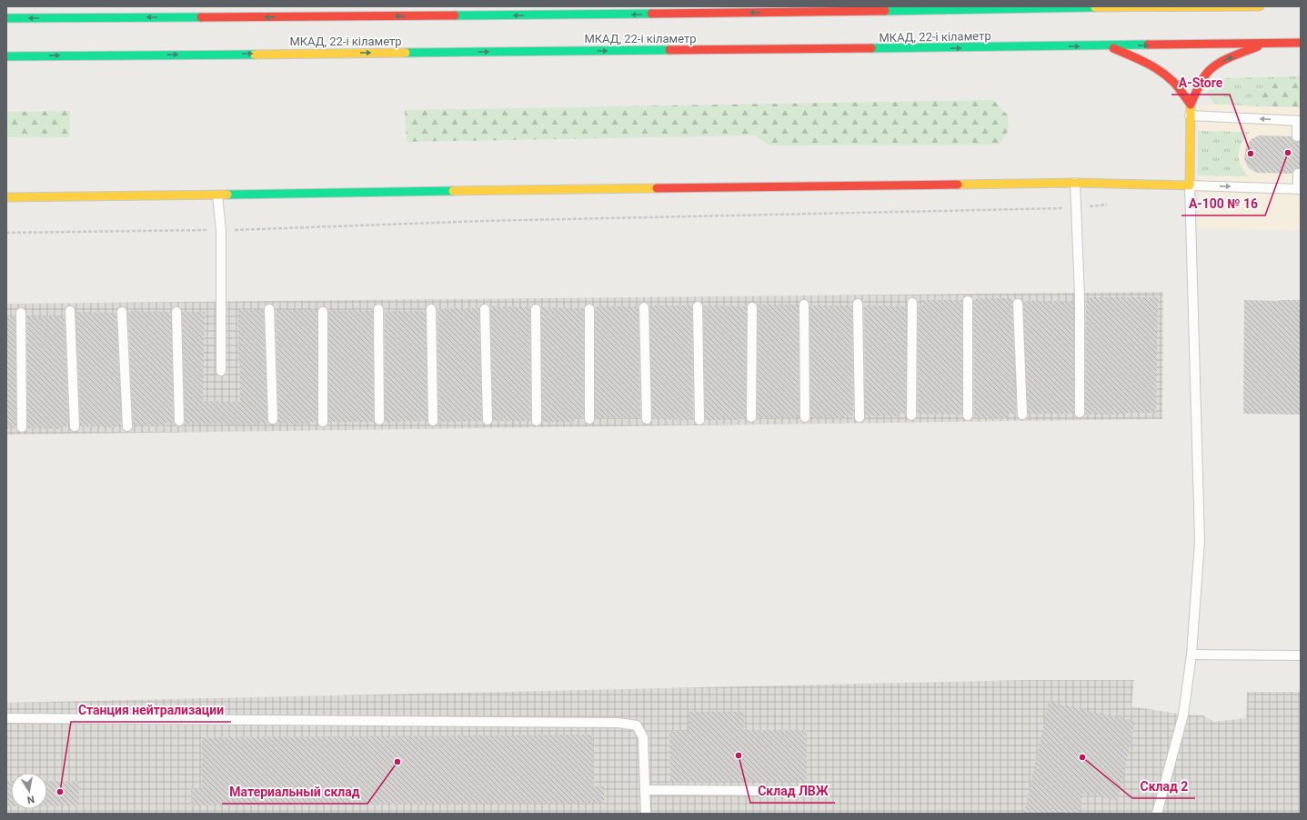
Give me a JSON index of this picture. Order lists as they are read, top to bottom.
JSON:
{
  "streets": {
    "main road": ["МКАД, 22-і кіламетр"]
  },
  "places": [
    "А-100 № 16",
    "A-Store",
    "Склад ЛВЖ",
    "Склад 2",
    "Материальный склад",
    "Станция нейтрализации"
  ],
  "north": "bottom"
}
